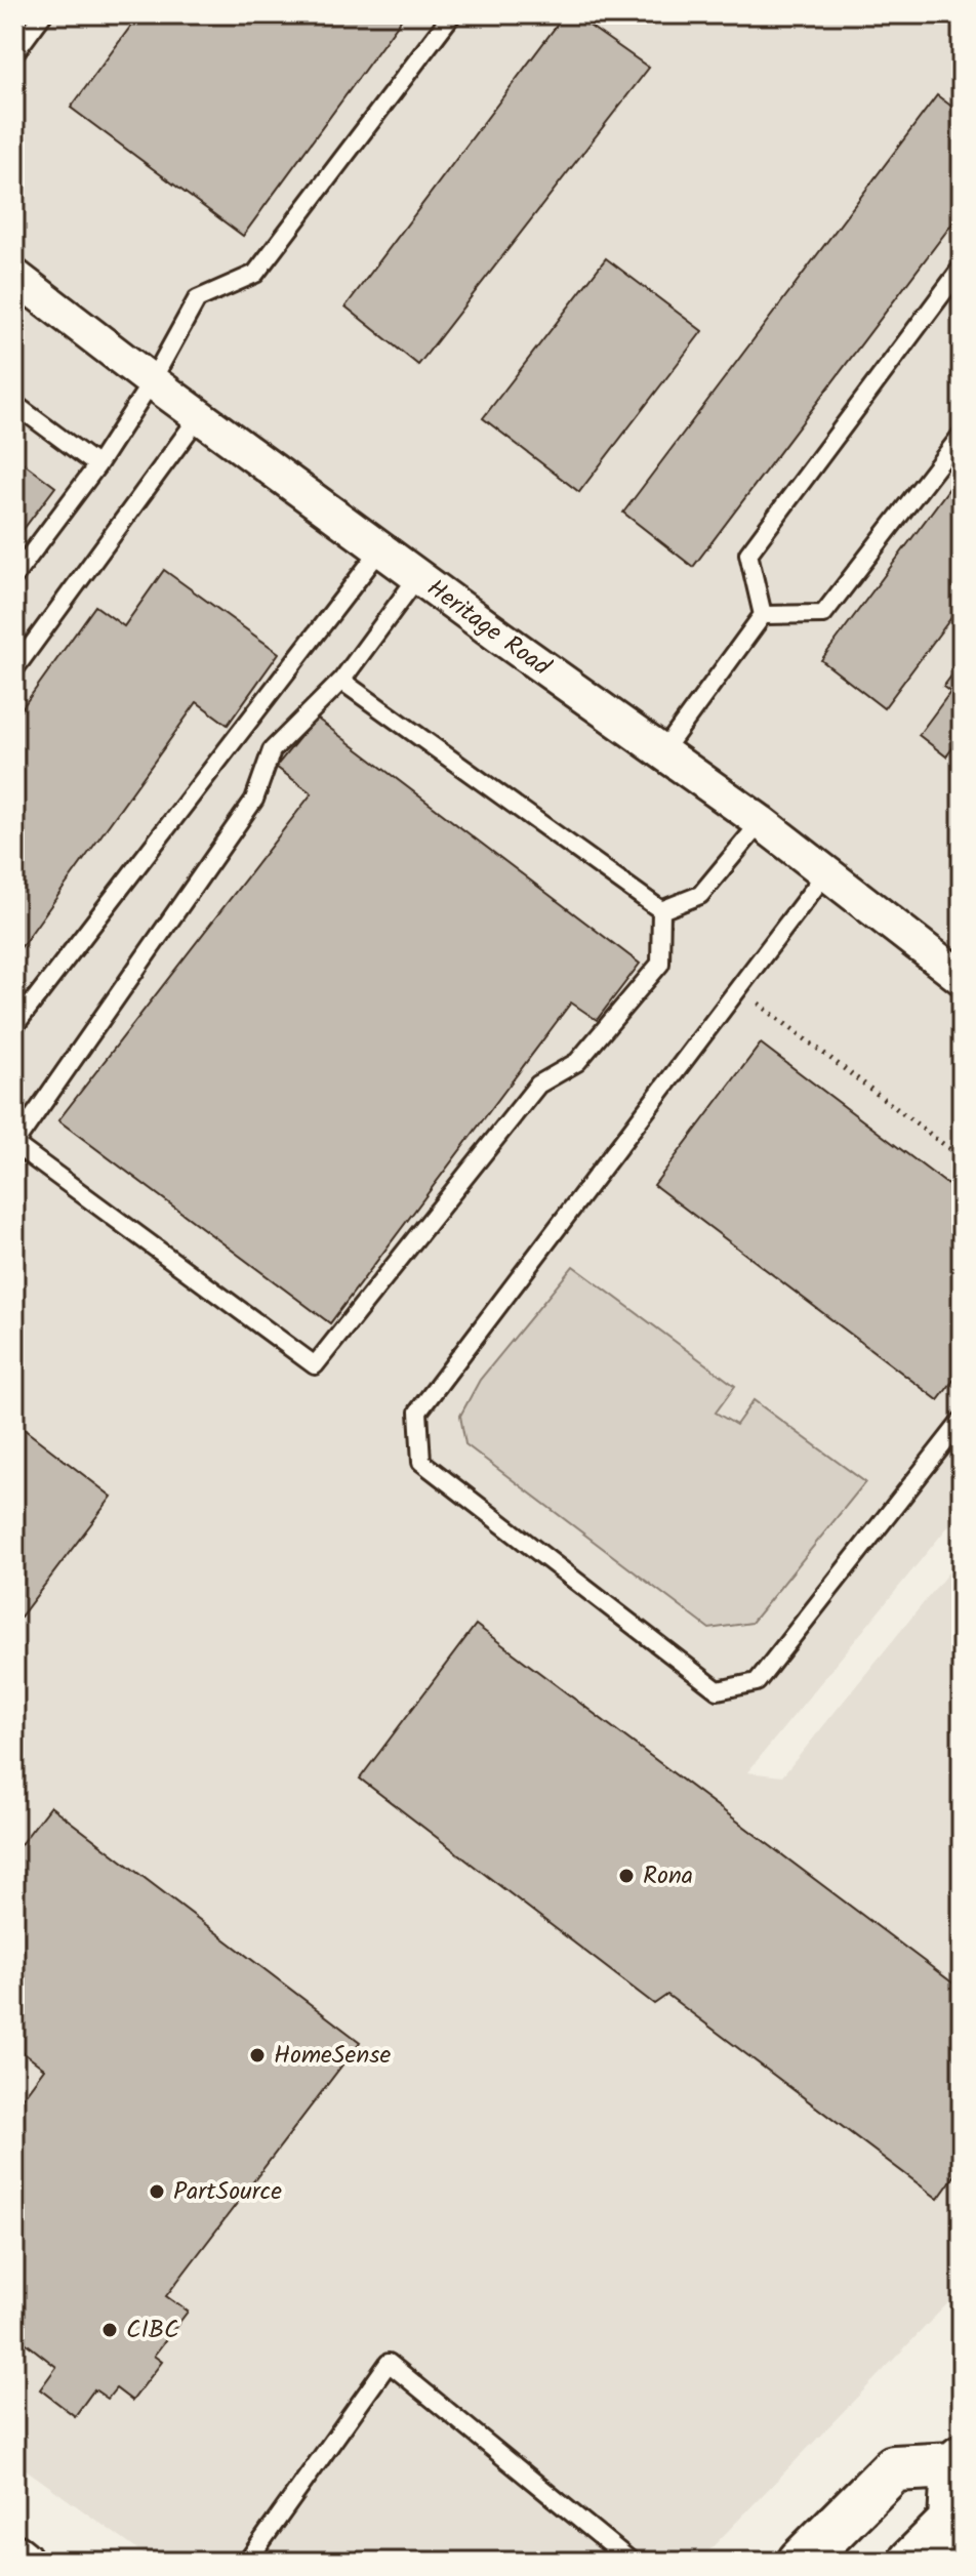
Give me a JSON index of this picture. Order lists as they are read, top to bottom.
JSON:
{
  "streets": {
    "street": ["Heritage Road"]
  },
  "places": [
    "Rona",
    "HomeSense",
    "PartSource",
    "CIBC"
  ]
}
